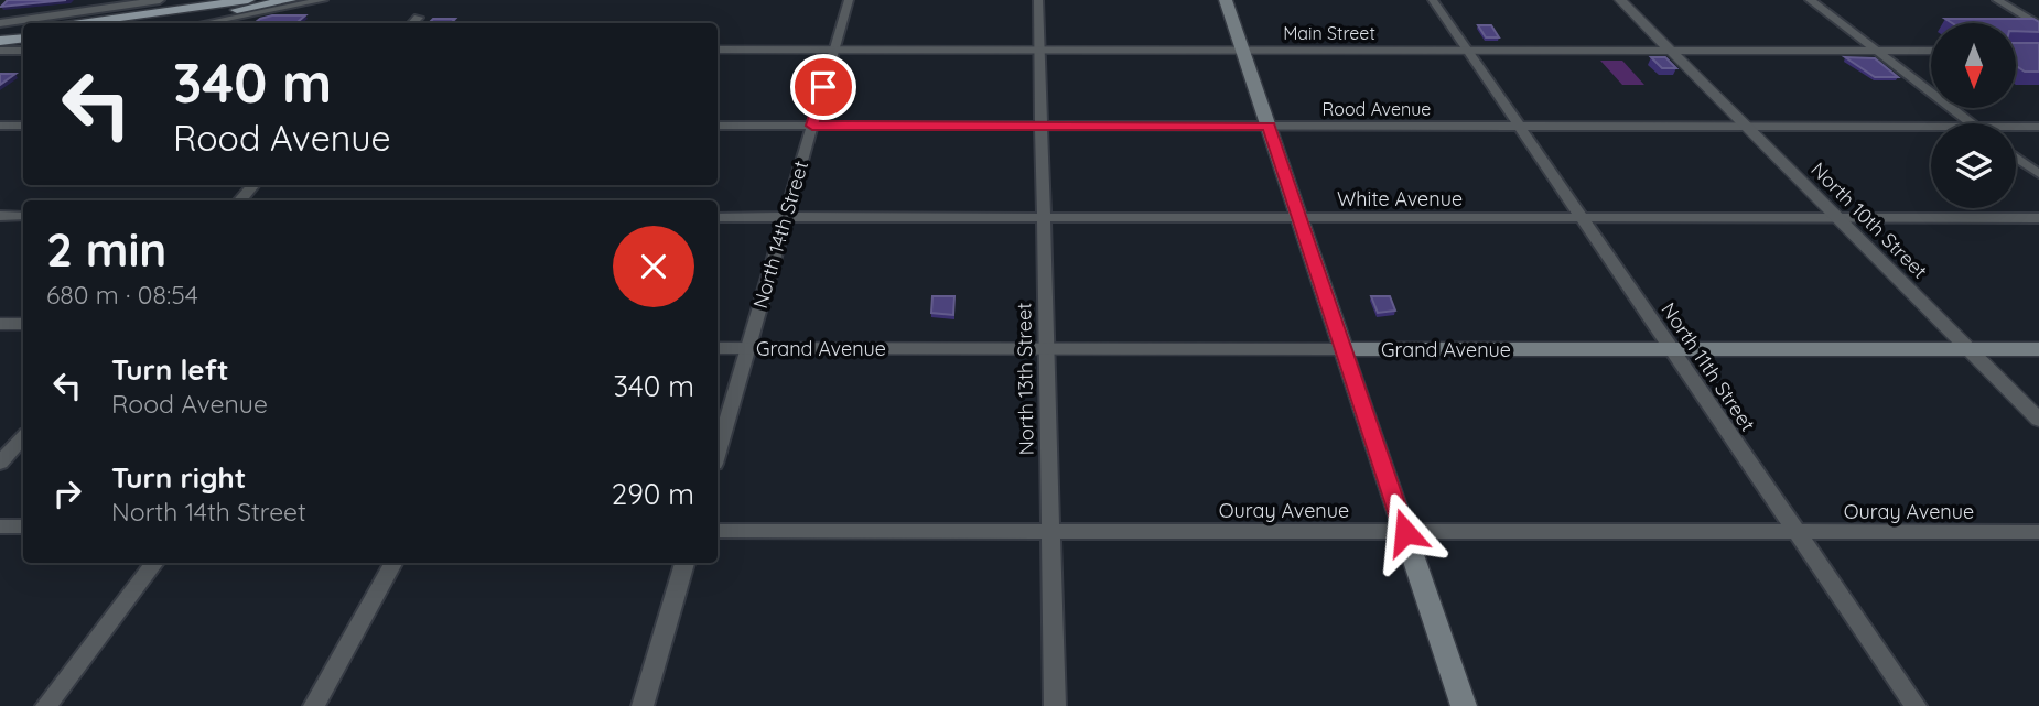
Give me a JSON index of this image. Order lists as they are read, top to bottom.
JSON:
{
  "streets": {
    "main road": ["Grand Avenue"],
    "street": [
      "Main Street",
      "Rood Avenue",
      "White Avenue",
      "North 10th Street",
      "North 14th Street",
      "North 11th Street",
      "North 13th Street",
      "Ouray Avenue"
    ]
  },
  "crossings": [
    ["Main Street", "North 10th Street"],
    ["Main Street", "North 14th Street"],
    ["Main Street", "North 11th Street"],
    ["Main Street", "North 13th Street"],
    ["Rood Avenue", "North 10th Street"],
    ["Rood Avenue", "North 14th Street"],
    ["Rood Avenue", "North 11th Street"],
    ["Rood Avenue", "North 13th Street"],
    ["White Avenue", "North 10th Street"],
    ["White Avenue", "North 14th Street"],
    ["White Avenue", "North 11th Street"],
    ["White Avenue", "North 13th Street"],
    ["North 10th Street", "Grand Avenue"],
    ["North 14th Street", "Grand Avenue"],
    ["Grand Avenue", "North 11th Street"],
    ["Grand Avenue", "North 13th Street"],
    ["North 11th Street", "Ouray Avenue"],
    ["North 13th Street", "Ouray Avenue"]
  ],
  "north": "bottom",
  "page": {
    "turn": ["340 m", "Rood Avenue"],
    "heading": ["2 min", "680 m · 08:54"],
    "list": [
      {
        "name": "Turn left",
        "note": "Rood Avenue",
        "value": "340 m"
      },
      {
        "name": "Turn right",
        "note": "North 14th Street",
        "value": "290 m"
      }
    ]
  }
}
